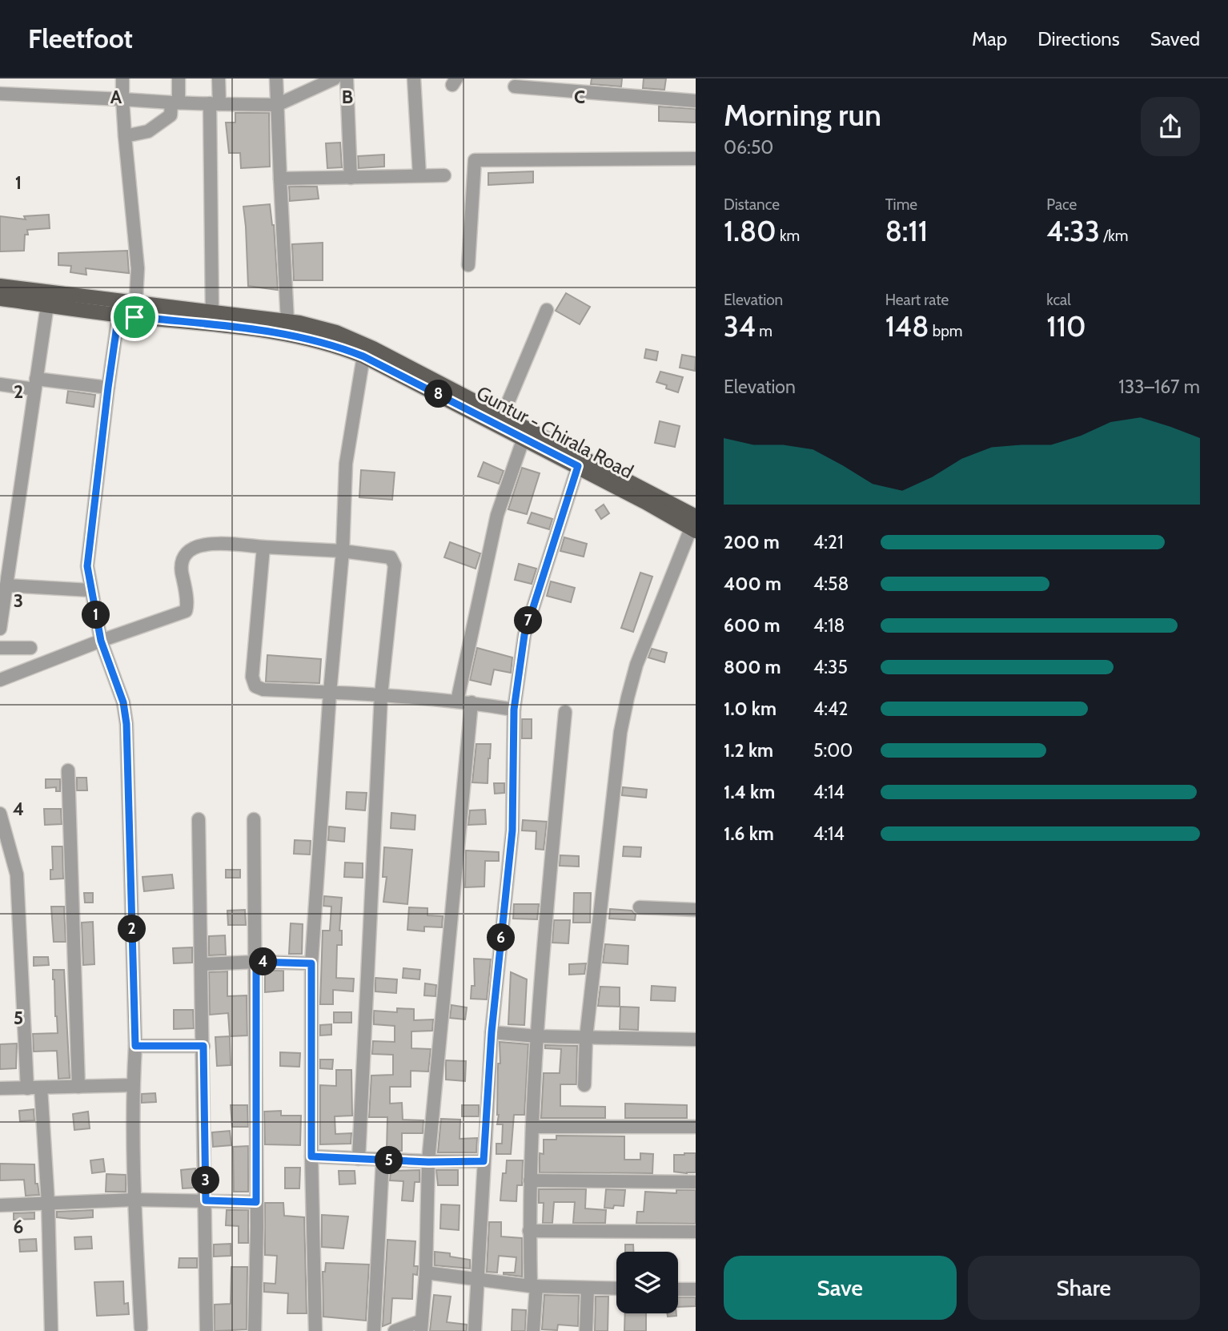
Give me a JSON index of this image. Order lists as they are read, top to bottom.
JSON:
{
  "streets": {
    "main road": ["Guntur - Chirala Road"]
  },
  "page": {
    "header": "Fleetfoot",
    "nav": ["Map", "Directions", "Saved"],
    "heading": ["Morning run", "06:50"],
    "stats": [
      ["Distance", "1.80 km"],
      ["Time", "8:11"],
      ["Pace", "4:33 /km"],
      ["Elevation", "34 m"],
      ["Heart rate", "148 bpm"],
      ["kcal", "110"]
    ],
    "chart": ["Elevation", "133–167 m"],
    "pins": [
      "8",
      "1",
      "7",
      "2",
      "6",
      "4",
      "5",
      "3"
    ],
    "list": [
      {
        "name": "200 m",
        "note": "4:21"
      },
      {
        "name": "400 m",
        "note": "4:58"
      },
      {
        "name": "600 m",
        "note": "4:18"
      },
      {
        "name": "800 m",
        "note": "4:35"
      },
      {
        "name": "1.0 km",
        "note": "4:42"
      },
      {
        "name": "1.2 km",
        "note": "5:00"
      },
      {
        "name": "1.4 km",
        "note": "4:14"
      },
      {
        "name": "1.6 km",
        "note": "4:14"
      }
    ],
    "buttons": ["Save", "Share"]
  },
  "grid": {
    "columns": ["A", "B", "C"],
    "rows": [
      "1",
      "2",
      "3",
      "4",
      "5",
      "6"
    ]
  }
}
